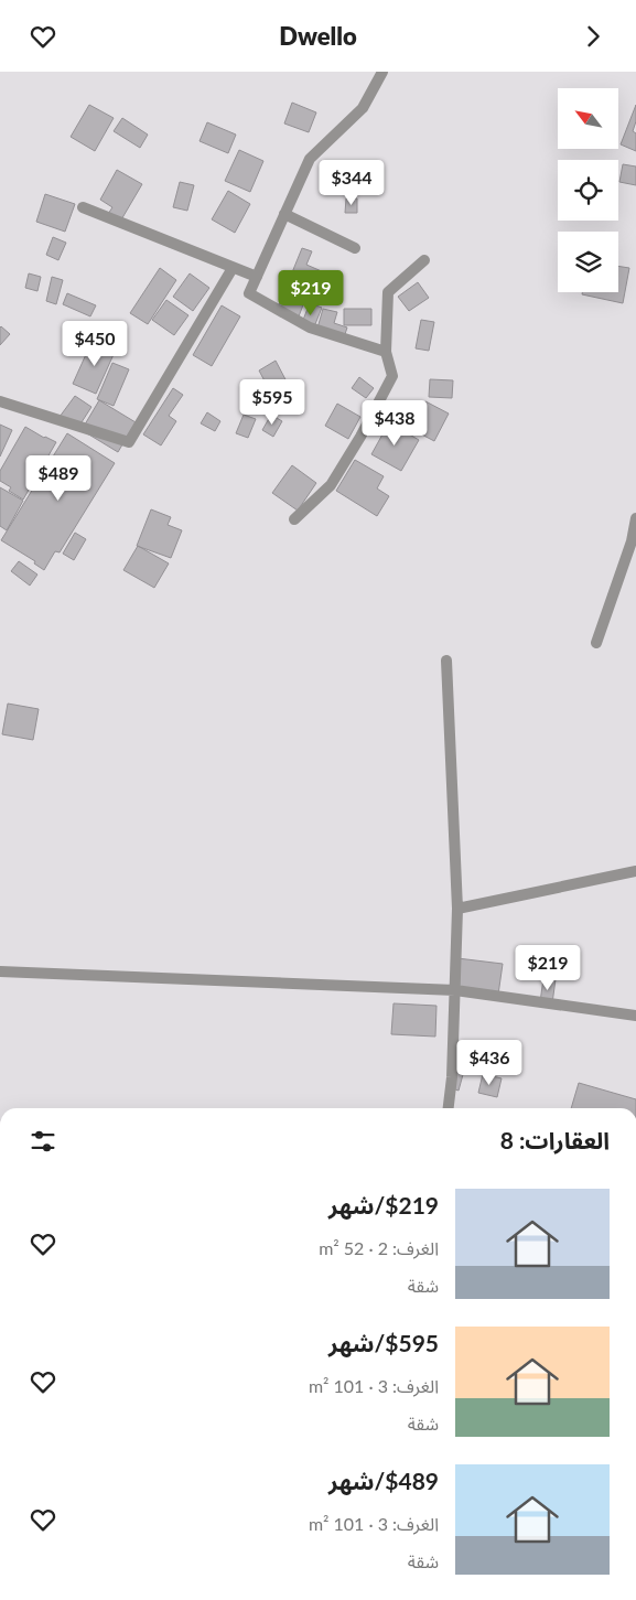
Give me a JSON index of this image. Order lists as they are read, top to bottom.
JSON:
{
  "north": "top left",
  "page": {
    "header": "Dwello",
    "price": [
      "$344",
      "$219",
      "$450",
      "$595",
      "$438",
      "$489",
      "$219",
      "$436"
    ],
    "heading": "العقارات: 8",
    "list": [
      {
        "name": "$219/شهر",
        "note": "الغرف: 2 · 52 m² · شقة"
      },
      {
        "name": "$595/شهر",
        "note": "الغرف: 3 · 101 m² · شقة"
      },
      {
        "name": "$489/شهر",
        "note": "الغرف: 3 · 101 m² · شقة"
      }
    ]
  }
}
